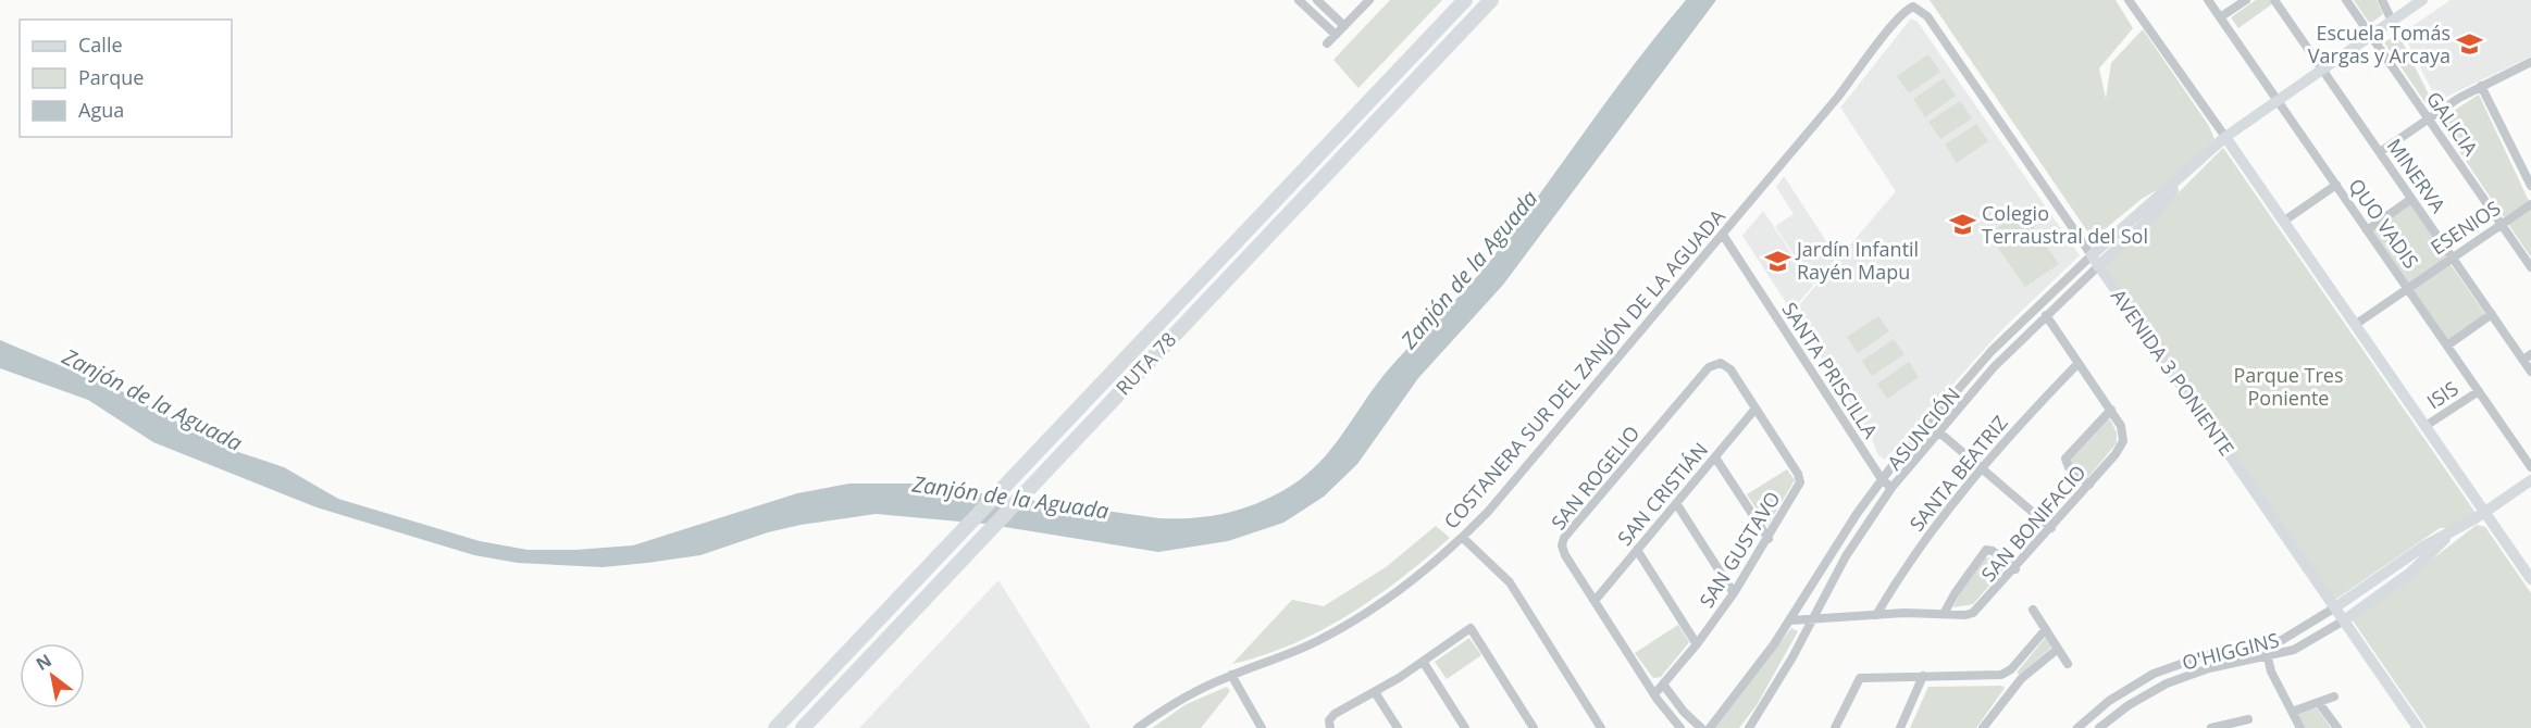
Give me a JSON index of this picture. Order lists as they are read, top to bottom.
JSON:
{
  "streets": {
    "highway": ["RUTA 78"],
    "street": [
      "GALICIA",
      "MINERVA",
      "QUO VADIS",
      "ESENIOS",
      "COSTANERA SUR DEL ZANJÓN DE LA AGUADA",
      "SANTA PRISCILLA",
      "AVENIDA 3 PONIENTE",
      "ISIS",
      "ASUNCIÓN",
      "SANTA BEATRIZ",
      "SAN ROGELIO",
      "SAN CRISTIÁN",
      "SAN BONIFACIO",
      "SAN GUSTAVO",
      "O'HIGGINS"
    ]
  },
  "crossings": [
    ["GALICIA", "ESENIOS"],
    ["GALICIA", "ASUNCIÓN"],
    ["MINERVA", "ESENIOS"],
    ["MINERVA", "ASUNCIÓN"],
    ["QUO VADIS", "ESENIOS"],
    ["QUO VADIS", "ISIS"],
    ["QUO VADIS", "ASUNCIÓN"],
    ["COSTANERA SUR DEL ZANJÓN DE LA AGUADA", "SANTA PRISCILLA"],
    ["COSTANERA SUR DEL ZANJÓN DE LA AGUADA", "AVENIDA 3 PONIENTE"],
    ["SANTA PRISCILLA", "ASUNCIÓN"],
    ["AVENIDA 3 PONIENTE", "ASUNCIÓN"],
    ["AVENIDA 3 PONIENTE", "O'HIGGINS"],
    ["ASUNCIÓN", "SAN BONIFACIO"],
    ["SANTA BEATRIZ", "SAN BONIFACIO"],
    ["SAN ROGELIO", "SAN CRISTIÁN"],
    ["SAN ROGELIO", "SAN GUSTAVO"],
    ["SAN CRISTIÁN", "SAN GUSTAVO"]
  ],
  "water": ["Zanjón de la Aguada"],
  "parks": ["Parque Tres Poniente"],
  "places": {
    "school or university": ["Escuela Tomás Vargas y Arcaya", "Colegio Terraustral del Sol", "Jardín Infantil Rayén Mapu"]
  },
  "legend": ["Calle", "Parque", "Agua"],
  "north": "top left"
}
